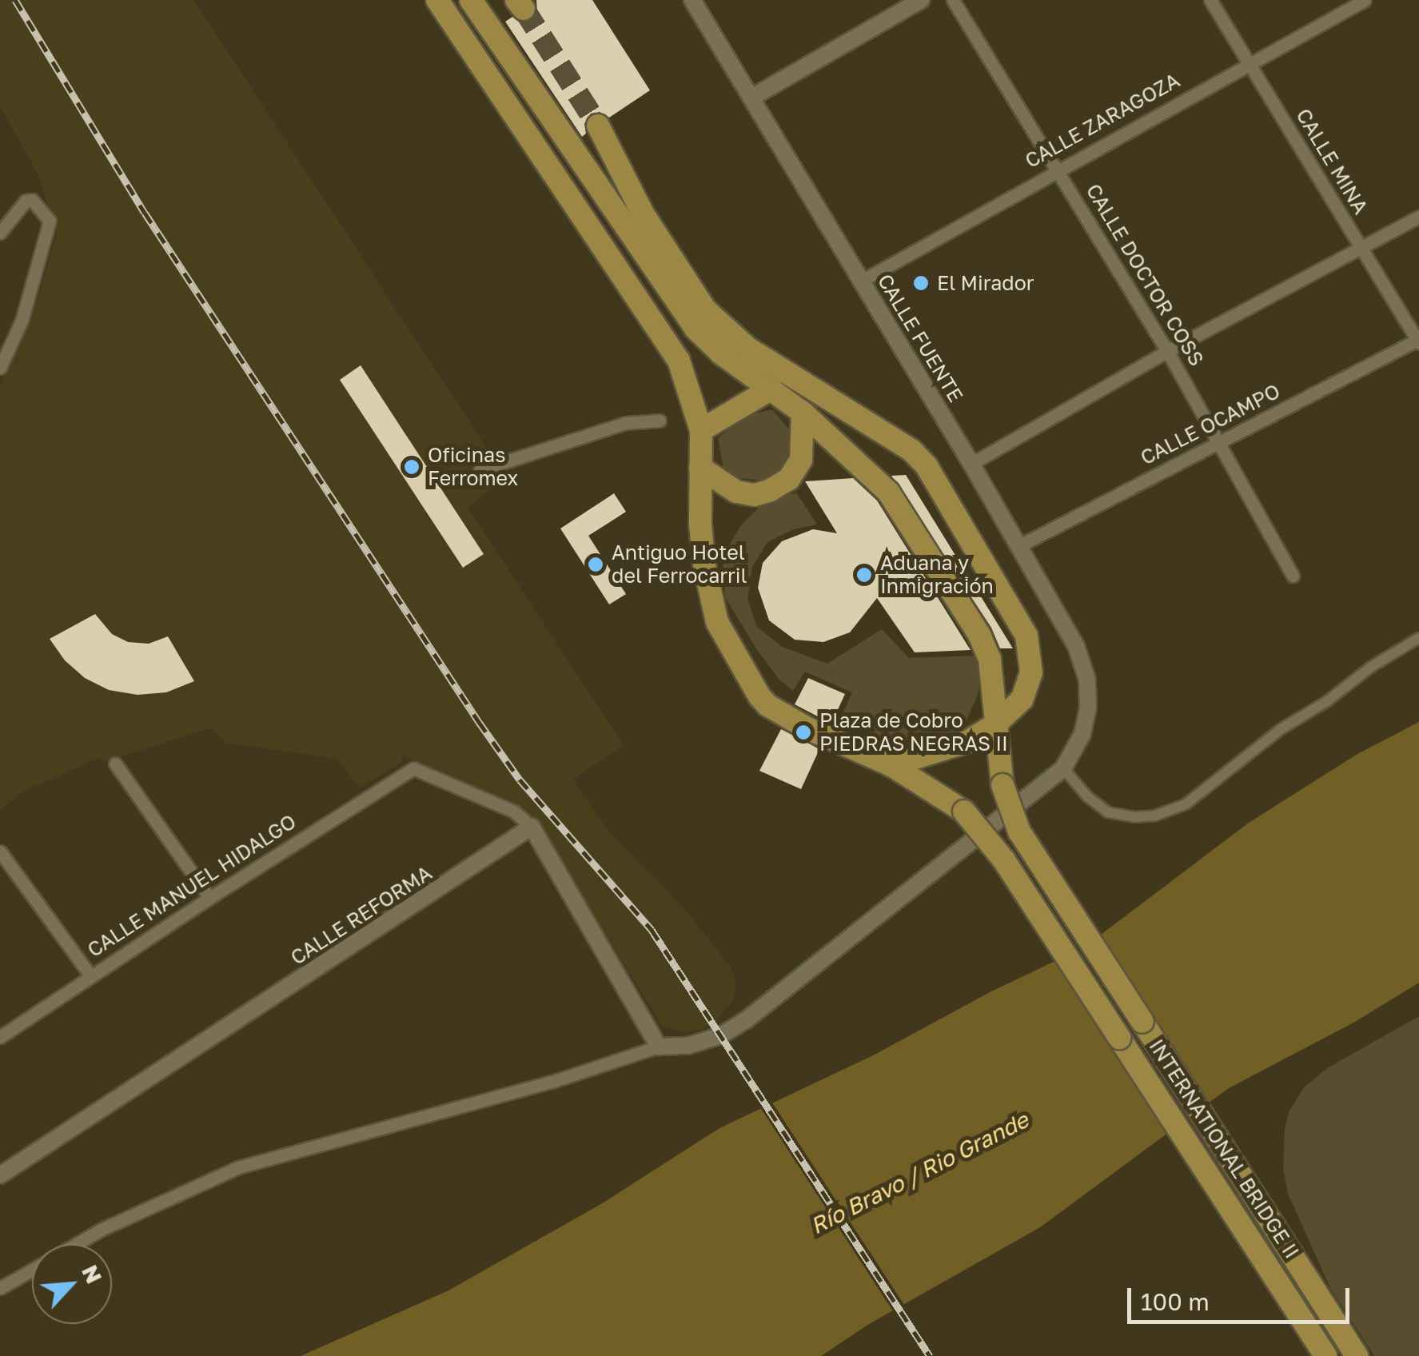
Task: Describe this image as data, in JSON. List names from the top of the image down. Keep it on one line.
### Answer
{"streets":{"highway":["INTERNATIONAL BRIDGE II"],"street":["CALLE ZARAGOZA","CALLE MINA","CALLE DOCTOR COSS","CALLE FUENTE","CALLE OCAMPO","CALLE MANUEL HIDALGO","CALLE REFORMA"]},"crossings":[["CALLE ZARAGOZA","CALLE MINA"],["CALLE ZARAGOZA","CALLE DOCTOR COSS"],["CALLE ZARAGOZA","CALLE FUENTE"],["CALLE MINA","CALLE OCAMPO"],["CALLE DOCTOR COSS","CALLE OCAMPO"],["CALLE FUENTE","CALLE OCAMPO"],["CALLE MANUEL HIDALGO","CALLE REFORMA"]],"water":["Río Bravo / Rio Grande"],"places":["El Mirador","Oficinas Ferromex","Antiguo Hotel del Ferrocarril","Aduana y Inmigración","Plaza de Cobro PIEDRAS NEGRAS II"],"scale_bar":"100 m","north":"top right"}
